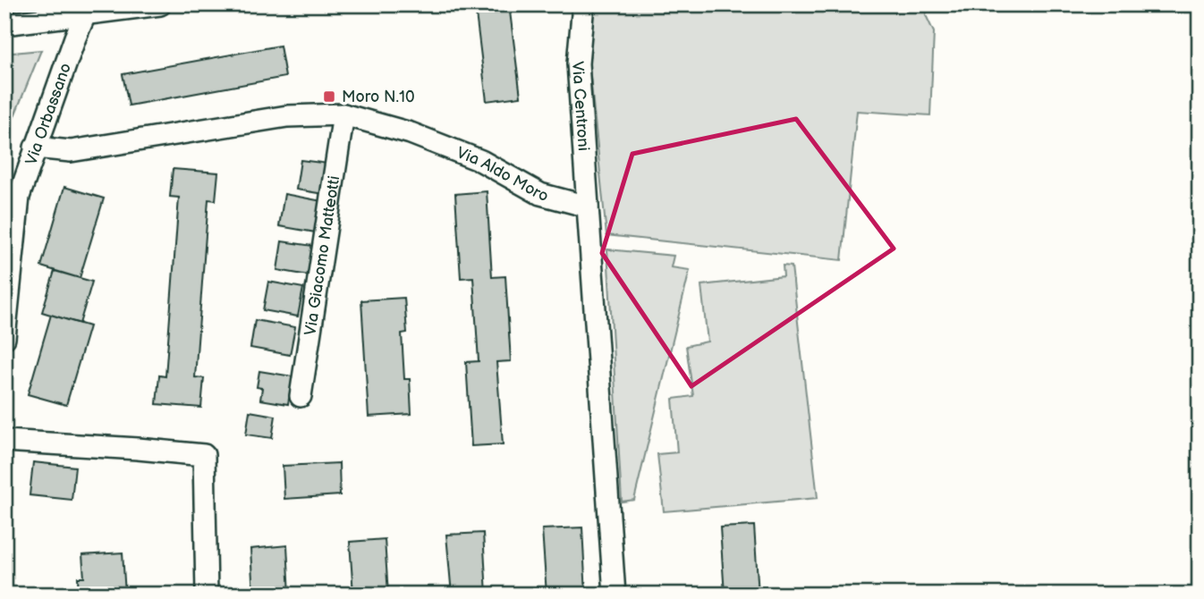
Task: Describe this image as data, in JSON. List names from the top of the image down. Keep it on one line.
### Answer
{"streets":{"street":["Via Centroni","Via Orbassano","Via Aldo Moro","Via Giacomo Matteotti"]},"crossings":[["Via Centroni","Via Aldo Moro"],["Via Orbassano","Via Aldo Moro"],["Via Aldo Moro","Via Giacomo Matteotti"]],"places":{"transit":["Moro N.10"]}}
